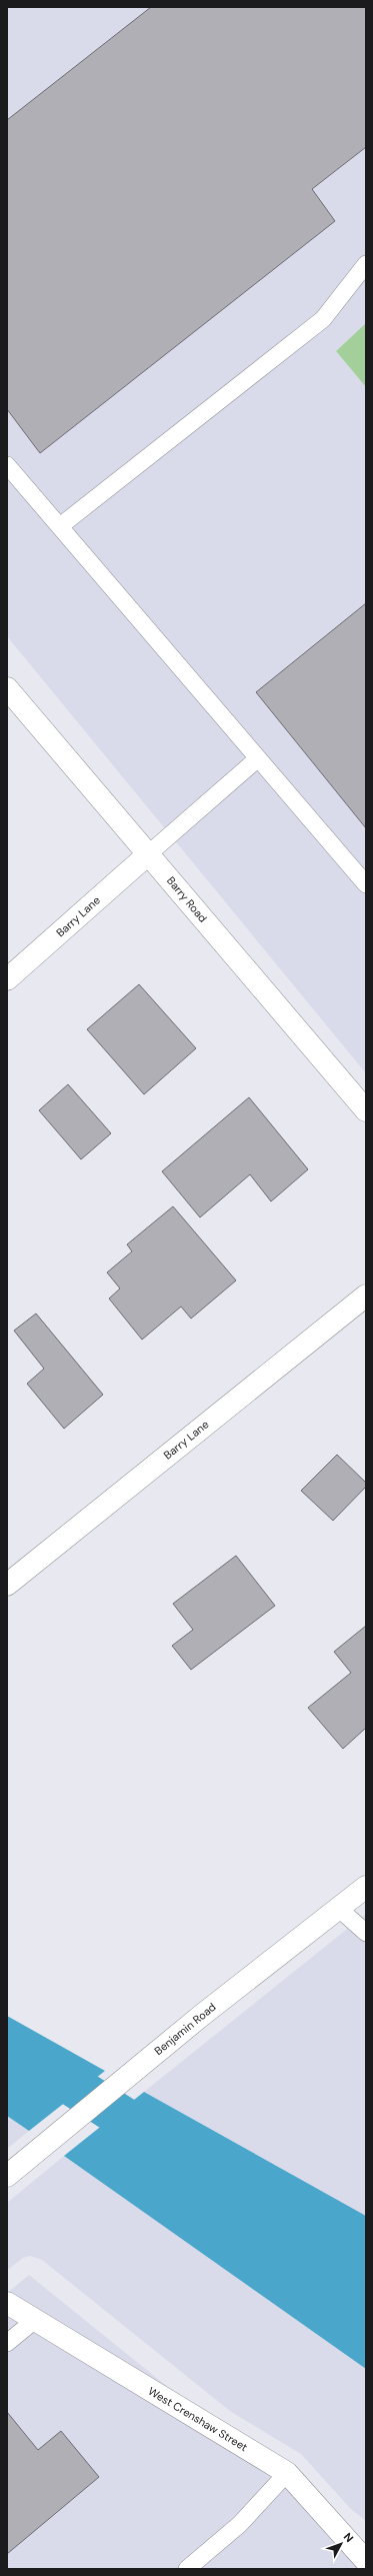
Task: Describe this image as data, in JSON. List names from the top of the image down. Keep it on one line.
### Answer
{"streets":{"street":["Barry Road","Barry Lane","Benjamin Road","West Crenshaw Street"]},"crossings":[["Barry Road","Barry Lane"]],"north":"top right"}
